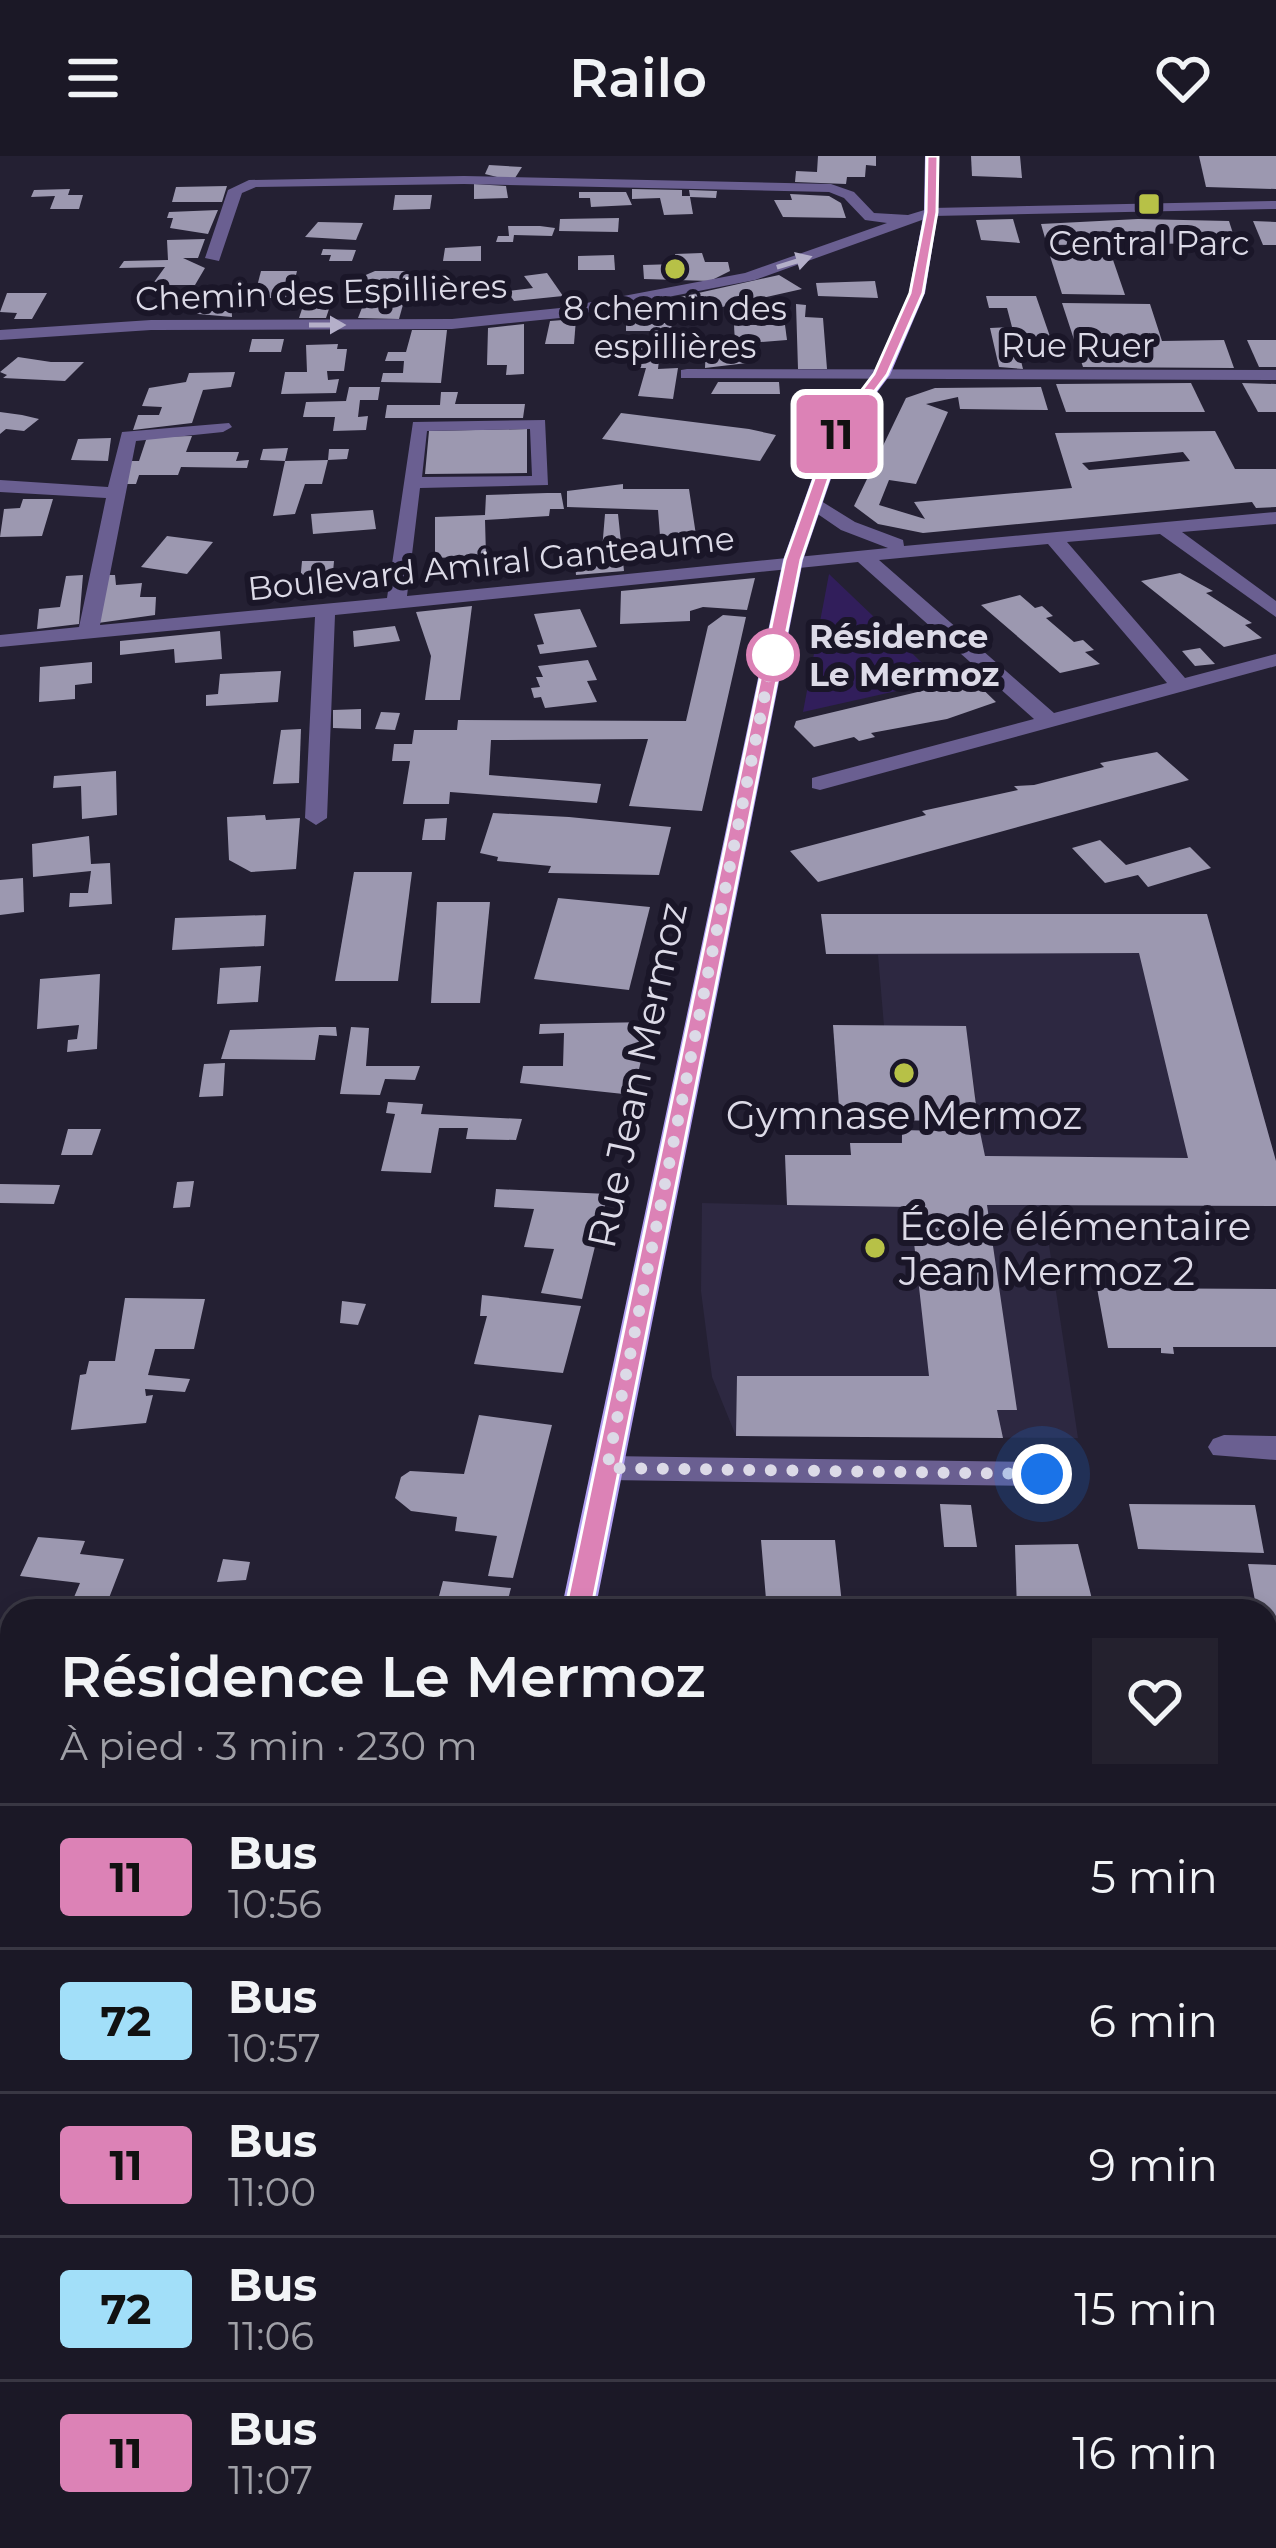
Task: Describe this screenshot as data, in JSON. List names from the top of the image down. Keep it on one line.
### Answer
{"streets":{"main road":["Rue Jean Mermoz"],"street":["Chemin des Espillières","Rue Ruer","Boulevard Amiral Ganteaume"]},"crossings":[["Chemin des Espillières","Rue Jean Mermoz"],["Rue Ruer","Rue Jean Mermoz"],["Boulevard Amiral Ganteaume","Rue Jean Mermoz"]],"places":{"transit":["Central Parc"],"other":["8 chemin des espillières","Résidence Le Mermoz","Gymnase Mermoz","École élémentaire Jean Mermoz 2"]},"lines":["bus line 11"],"page":{"header":"Railo","on_map":"11","heading":["Résidence Le Mermoz","À pied · 3 min · 230 m"],"list":[{"mark":"11","name":"Bus","note":"10:56","value":"5 min"},{"mark":"72","name":"Bus","note":"10:57","value":"6 min"},{"mark":"11","name":"Bus","note":"11:00","value":"9 min"},{"mark":"72","name":"Bus","note":"11:06","value":"15 min"},{"mark":"11","name":"Bus","note":"11:07","value":"16 min"}]}}
